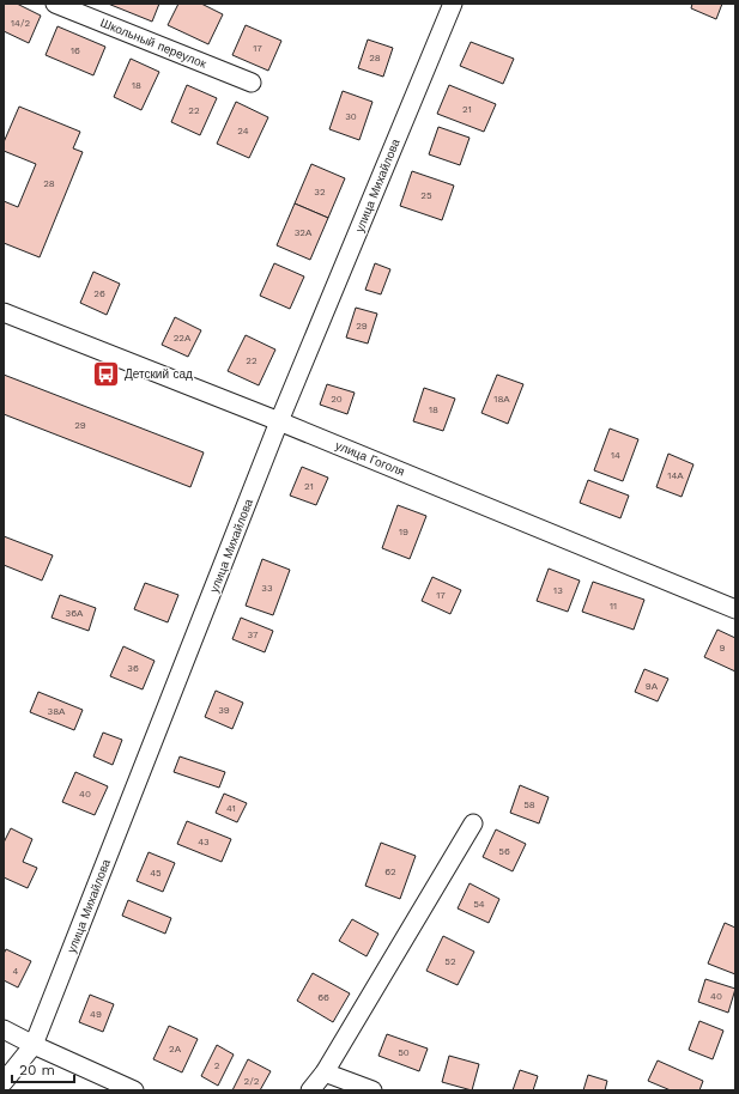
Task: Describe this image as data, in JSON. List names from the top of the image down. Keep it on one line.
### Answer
{"streets":{"street":["Школьный переулок","улица Михайлова","улица Гоголя"]},"crossings":[["улица Михайлова","улица Гоголя"]],"places":{"bus stop":["Детский сад"]},"house_numbers":["14/2","17","16","28","18","21","22","30","24","28","32","25","32А","26","29","22А","22","20","18А","18","29","14","14А","21","19","33","13","17","11","36А","37","9","36","9А","39","38А","40","58","41","43","56","62","45","54","52","4","40","66","49","2А","50","2","2/2"],"scale_bar":"20 m"}
